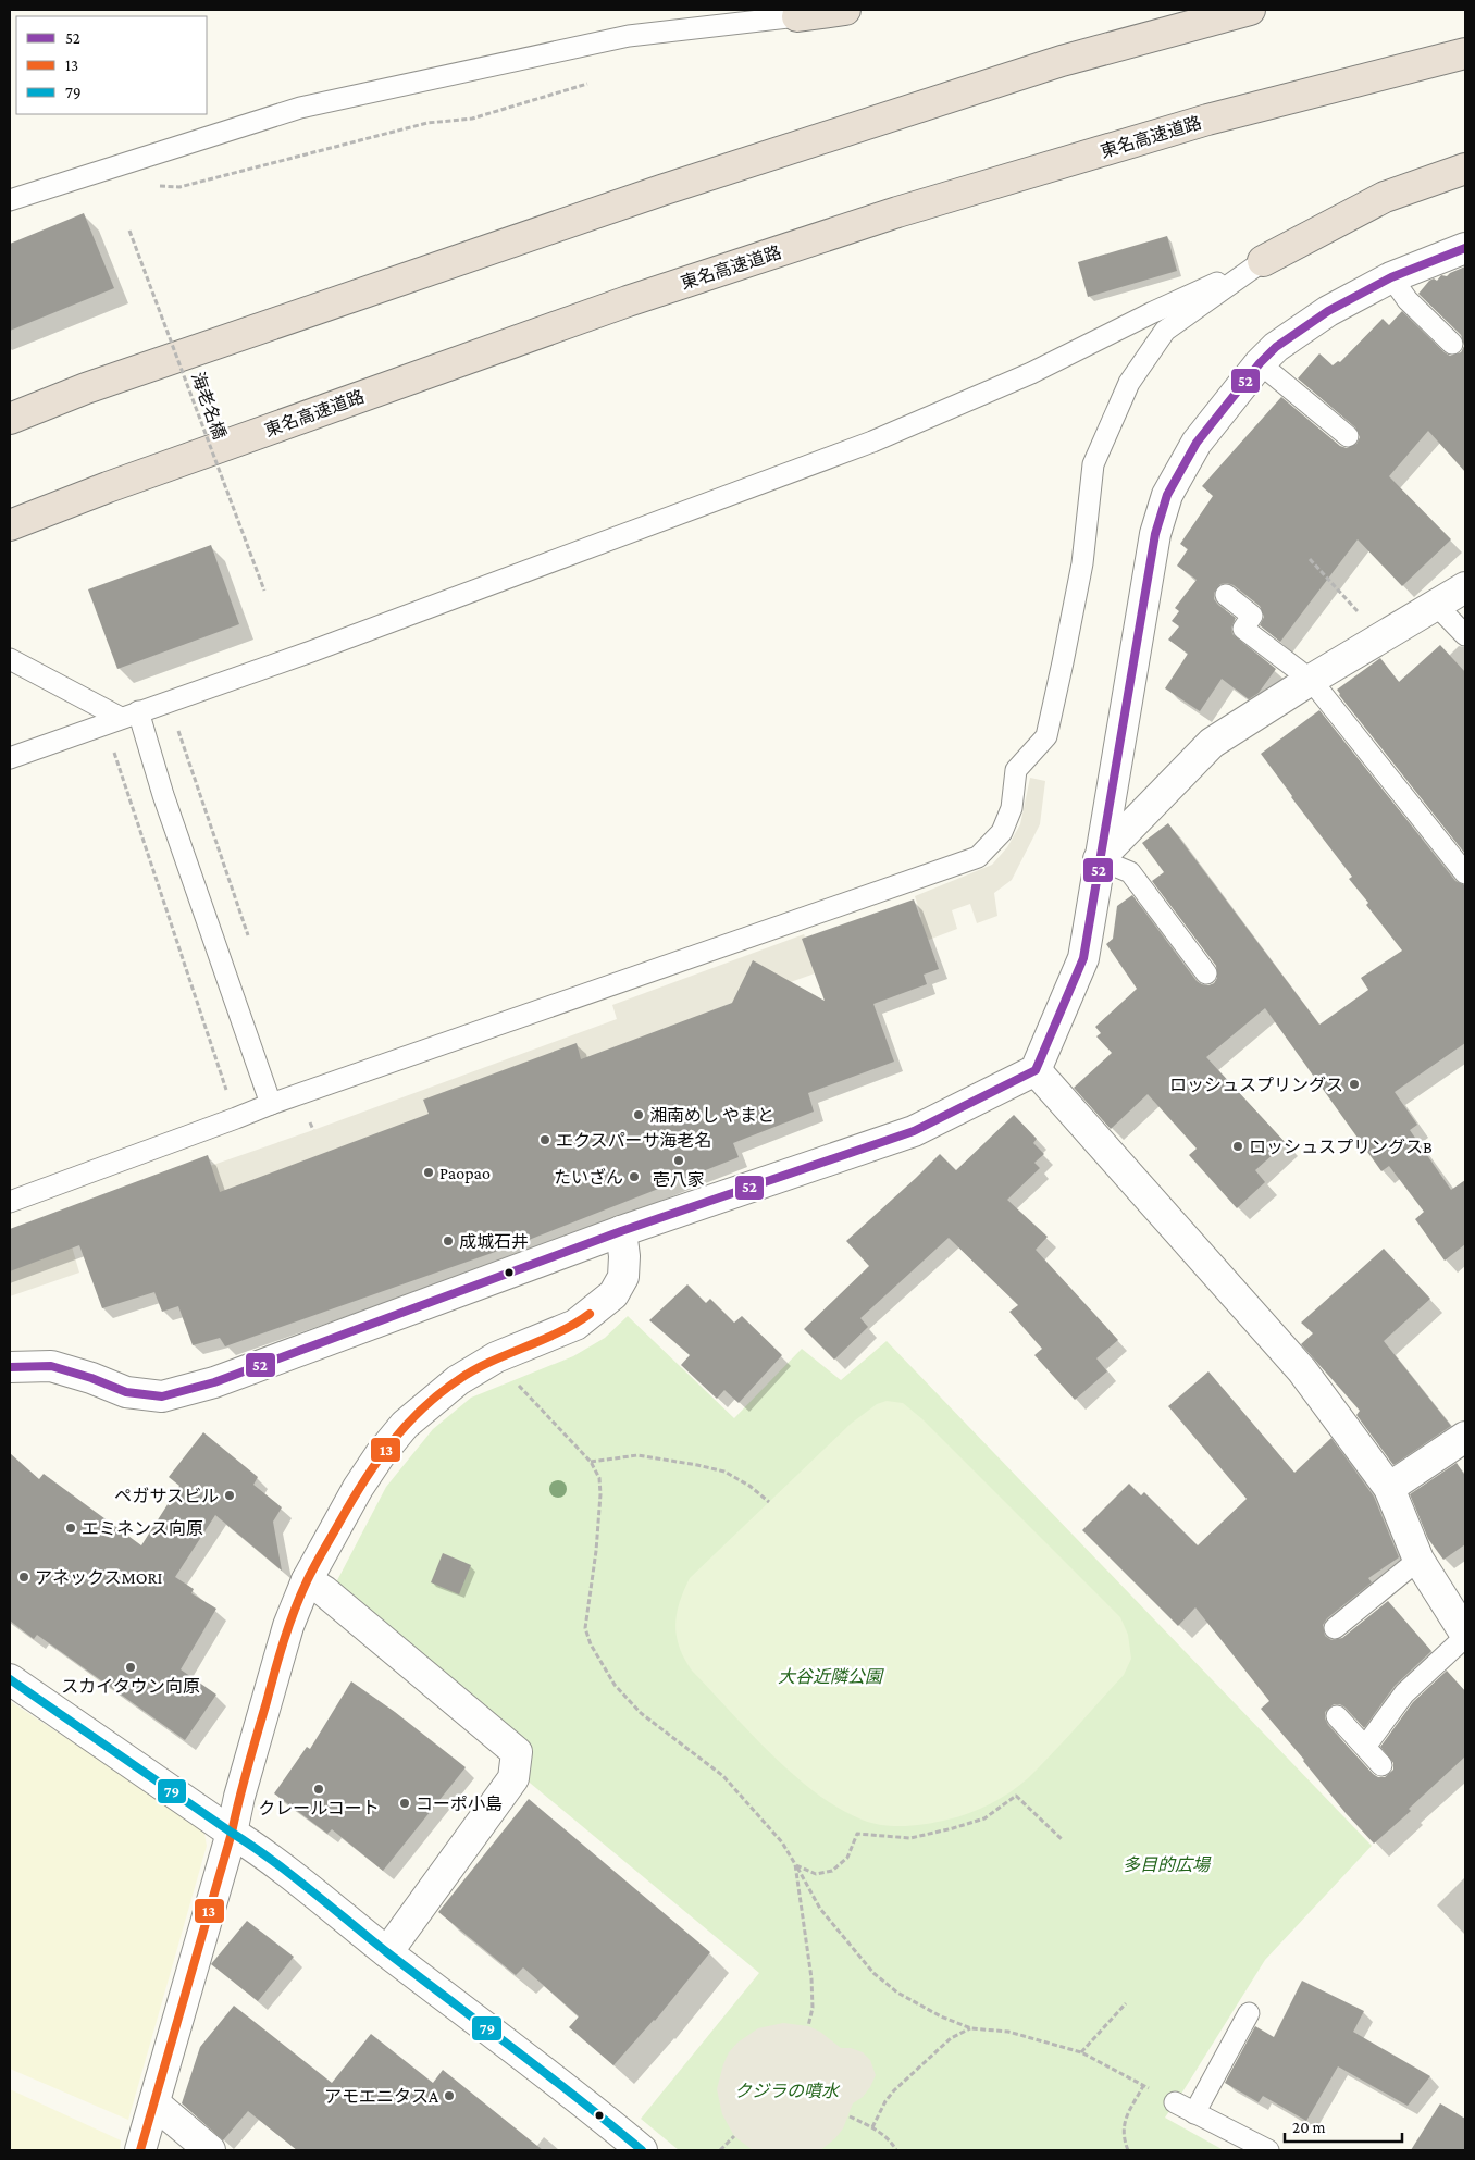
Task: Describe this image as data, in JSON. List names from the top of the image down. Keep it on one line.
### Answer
{"streets":{"highway":["東名高速道路"],"path":["海老名橋"]},"parks":["大谷近隣公園","多目的広場","クジラの噴水"],"places":["ロッシュスプリングス","湘南めし やまと","エクスパーサ海老名","ロッシュスプリングスB","壱八家","Paopao","たいざん","成城石井","ペガサスビル","エミネンス向原","アネックスMORI","スカイタウン向原","クレールコート","コーポ小島","アモエニタスA"],"lines":["transit line 52","transit line 13","transit line 79"],"legend":["52","13","79"],"scale_bar":"20 m"}
